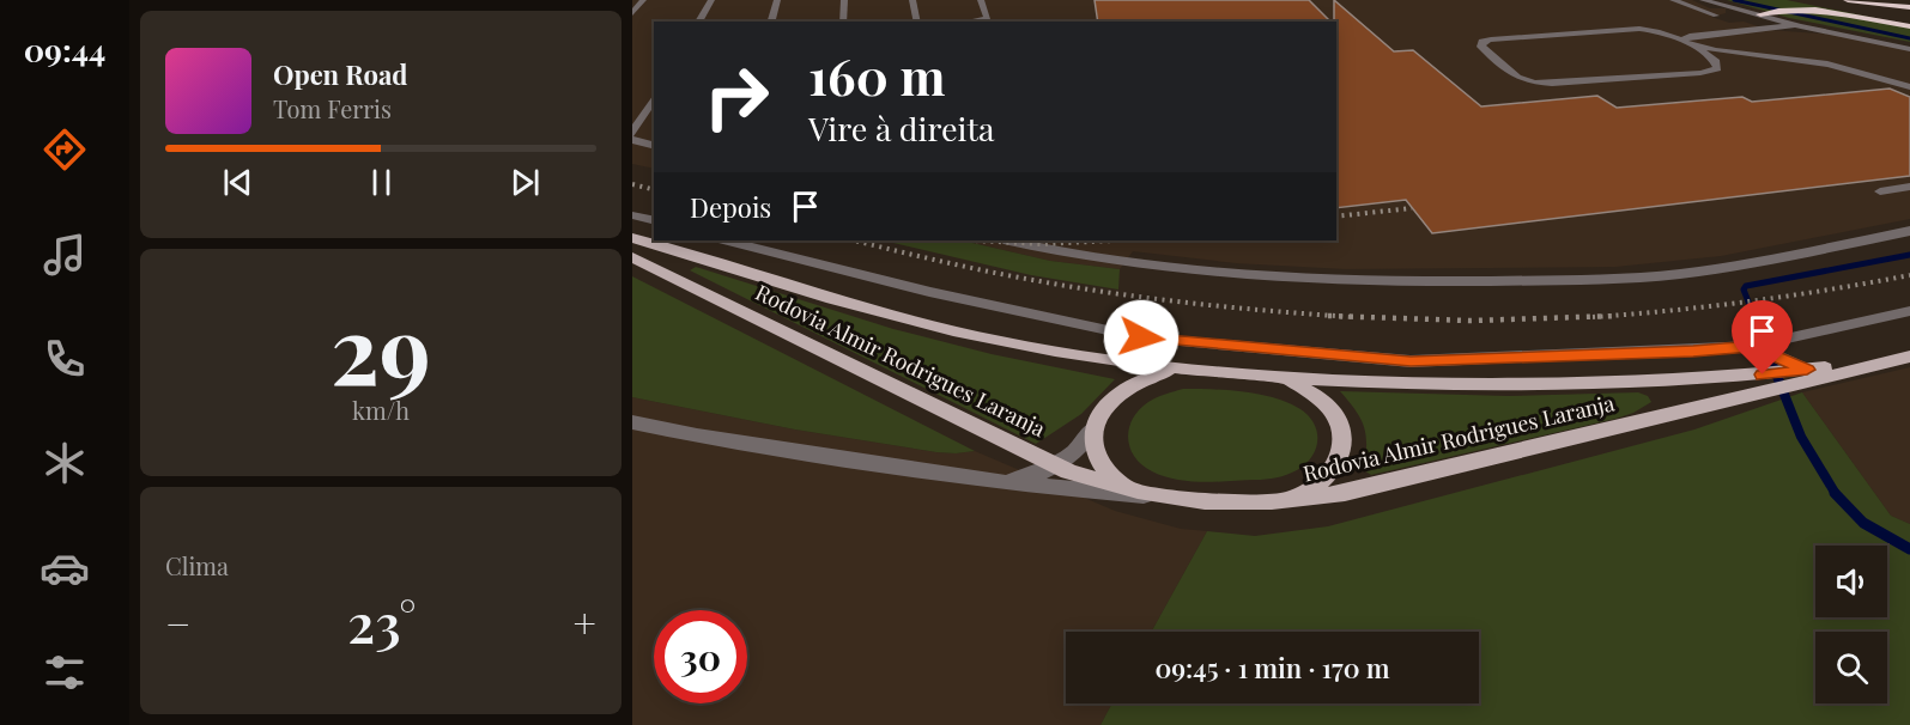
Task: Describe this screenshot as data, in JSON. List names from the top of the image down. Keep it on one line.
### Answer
{"streets":{"main road":["Rodovia Almir Rodrigues Laranja"]},"page":{"tabs":"09:44","turn":["160 m","Vire à direita"],"song":["Open Road","Tom Ferris"],"then":"Depois","tile":[["29","km/h"],"Clima"],"heat":["−","23°","+"],"limit":"30","trip":"09:45 · 1 min · 170 m"}}
